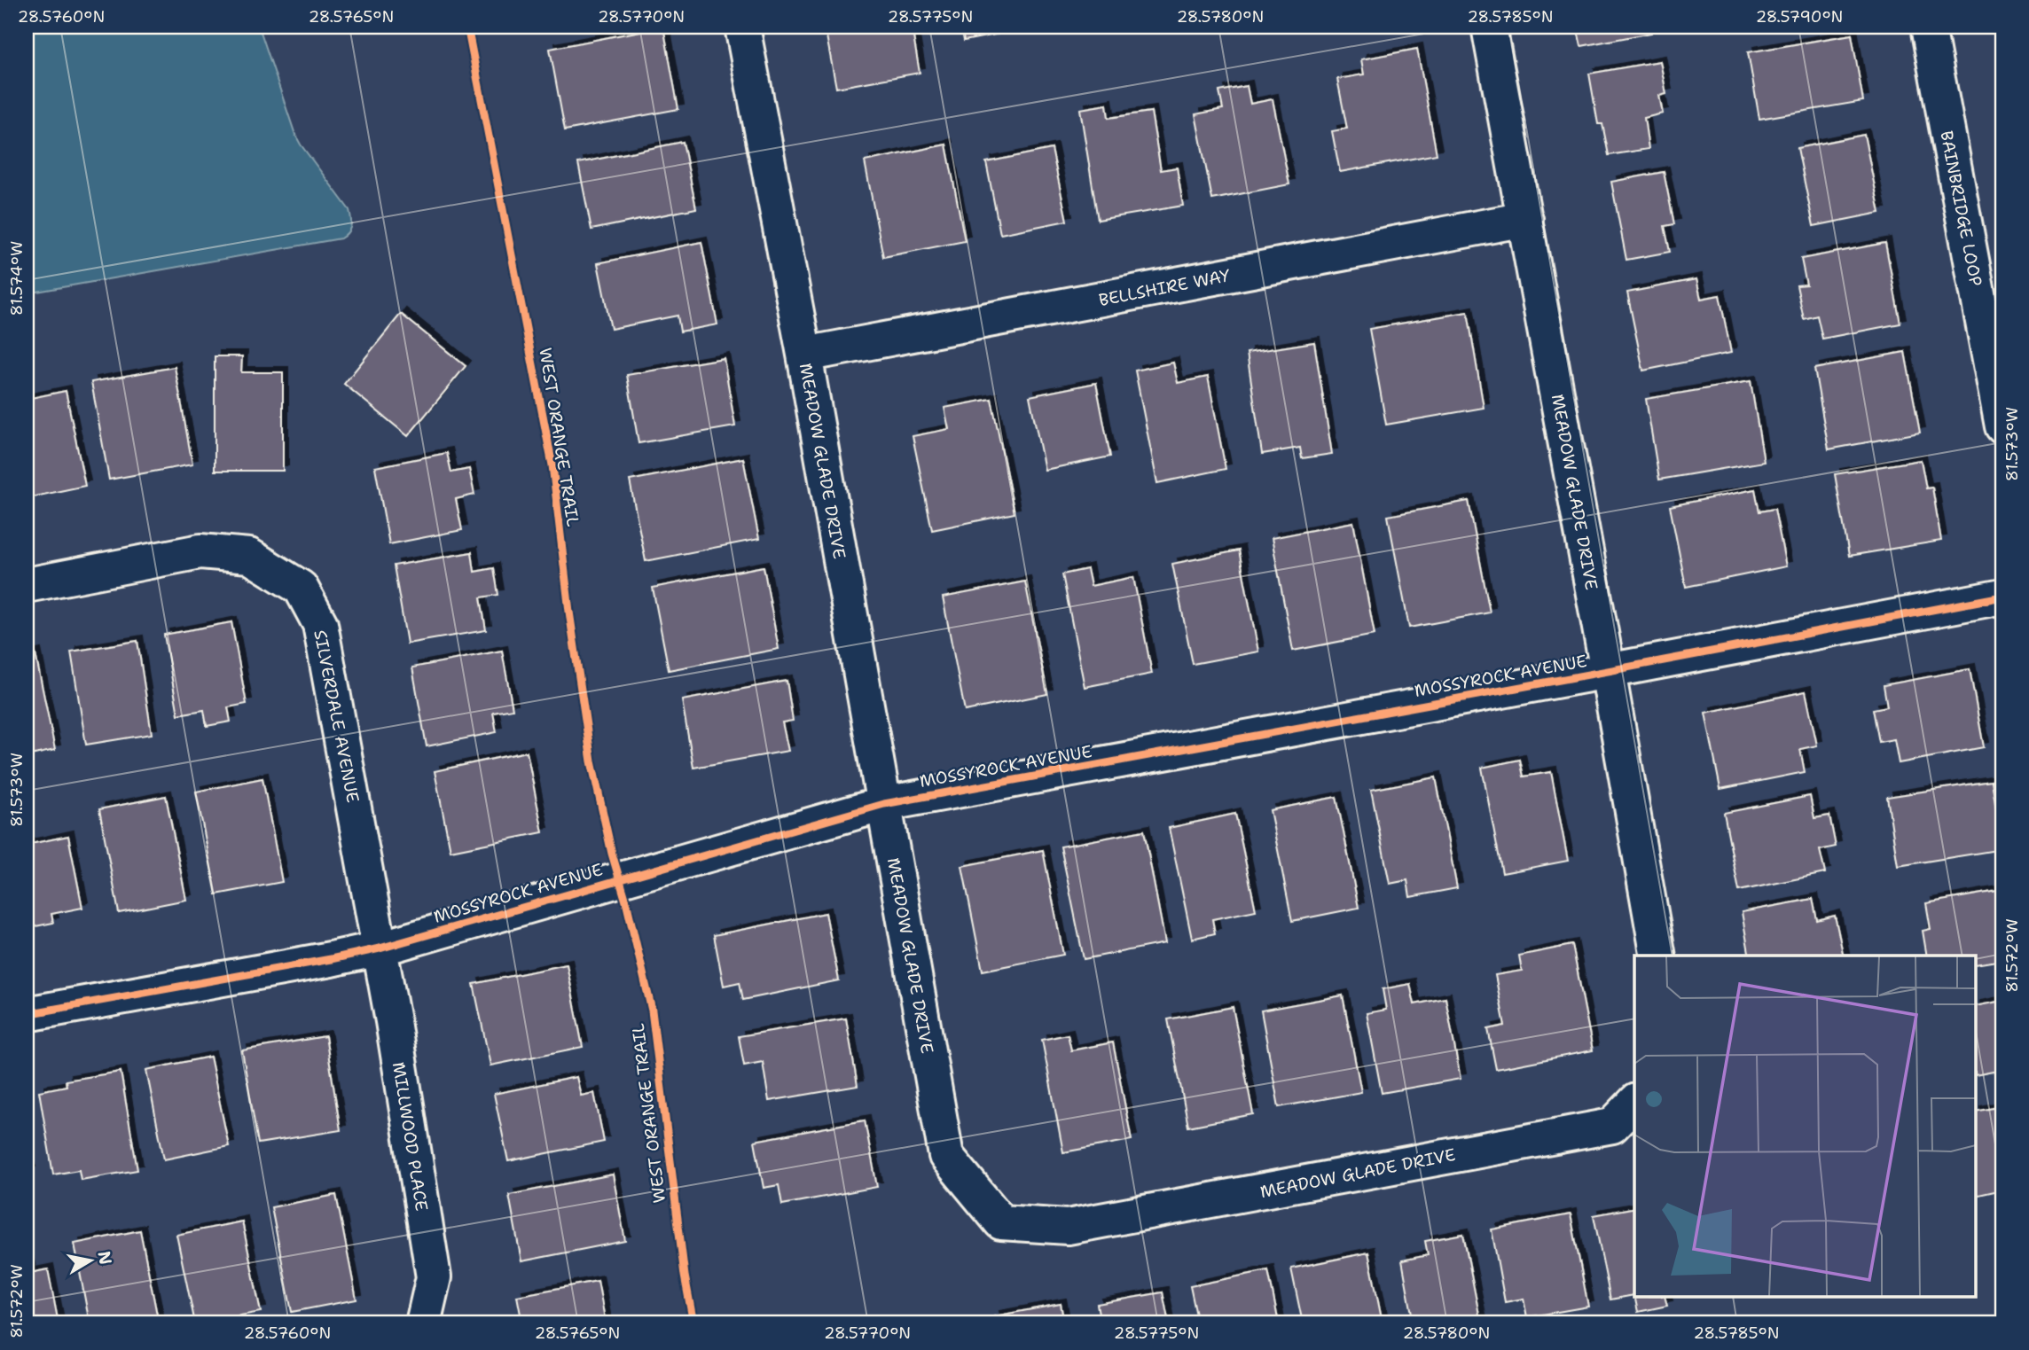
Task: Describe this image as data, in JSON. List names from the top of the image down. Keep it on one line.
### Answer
{"streets":{"street":["BAINBRIDGE LOOP","BELLSHIRE WAY","MEADOW GLADE DRIVE","MOSSYROCK AVENUE","SILVERDALE AVENUE","MILLWOOD PLACE"],"cycle path":["WEST ORANGE TRAIL"]},"crossings":[["BELLSHIRE WAY","MEADOW GLADE DRIVE"],["MEADOW GLADE DRIVE","MOSSYROCK AVENUE"],["MOSSYROCK AVENUE","SILVERDALE AVENUE"],["MOSSYROCK AVENUE","MILLWOOD PLACE"],["SILVERDALE AVENUE","MILLWOOD PLACE"]],"north":"right","coordinates":["28.5760°N","28.5765°N","28.5770°N","28.5775°N","28.5780°N","28.5785°N","28.5790°N","81.574°W","81.573°W","81.572°W"]}
